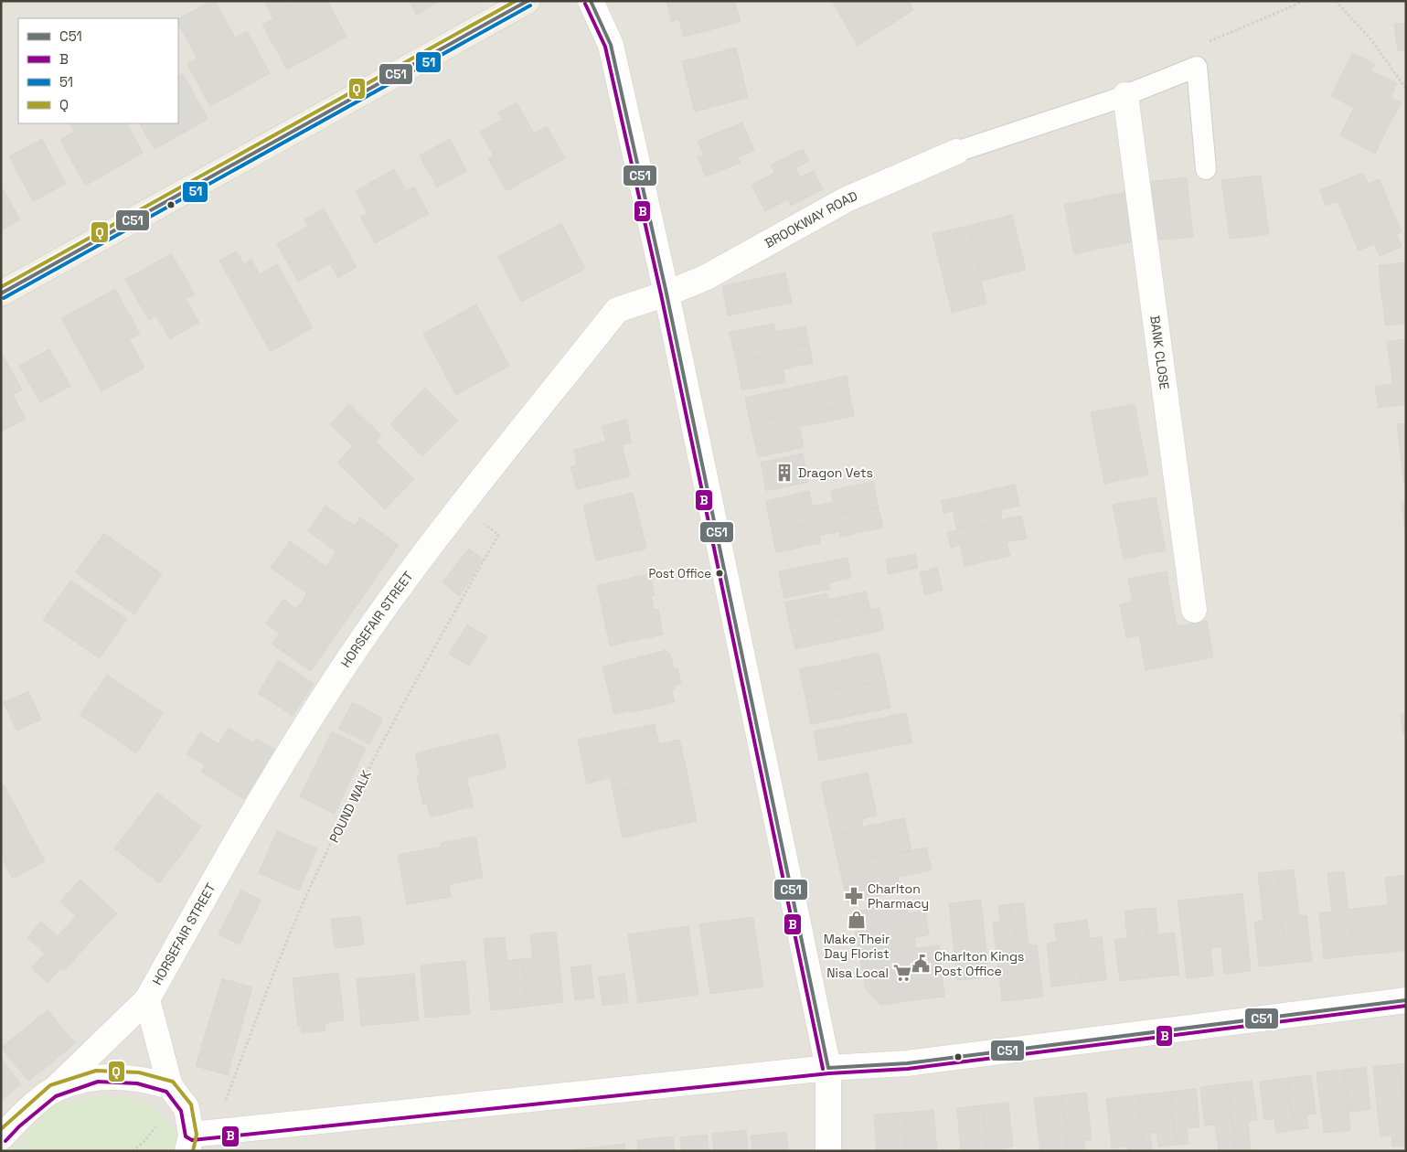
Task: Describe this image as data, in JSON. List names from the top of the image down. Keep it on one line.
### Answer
{"streets":{"street":["BROOKWAY ROAD","BANK CLOSE","HORSEFAIR STREET"],"path":["POUND WALK"]},"crossings":[["BROOKWAY ROAD","HORSEFAIR STREET"],["HORSEFAIR STREET","POUND WALK"]],"places":{"building":["Dragon Vets"],"other":["Post Office"],"pharmacy":["Charlton Pharmacy"],"shop":["Make Their Day Florist"],"public building":["Charlton Kings Post Office"],"supermarket":["Nisa Local"]},"lines":["transit line C51","transit line Q","transit line B","transit line 51"],"legend":["C51","B","51","Q"]}
